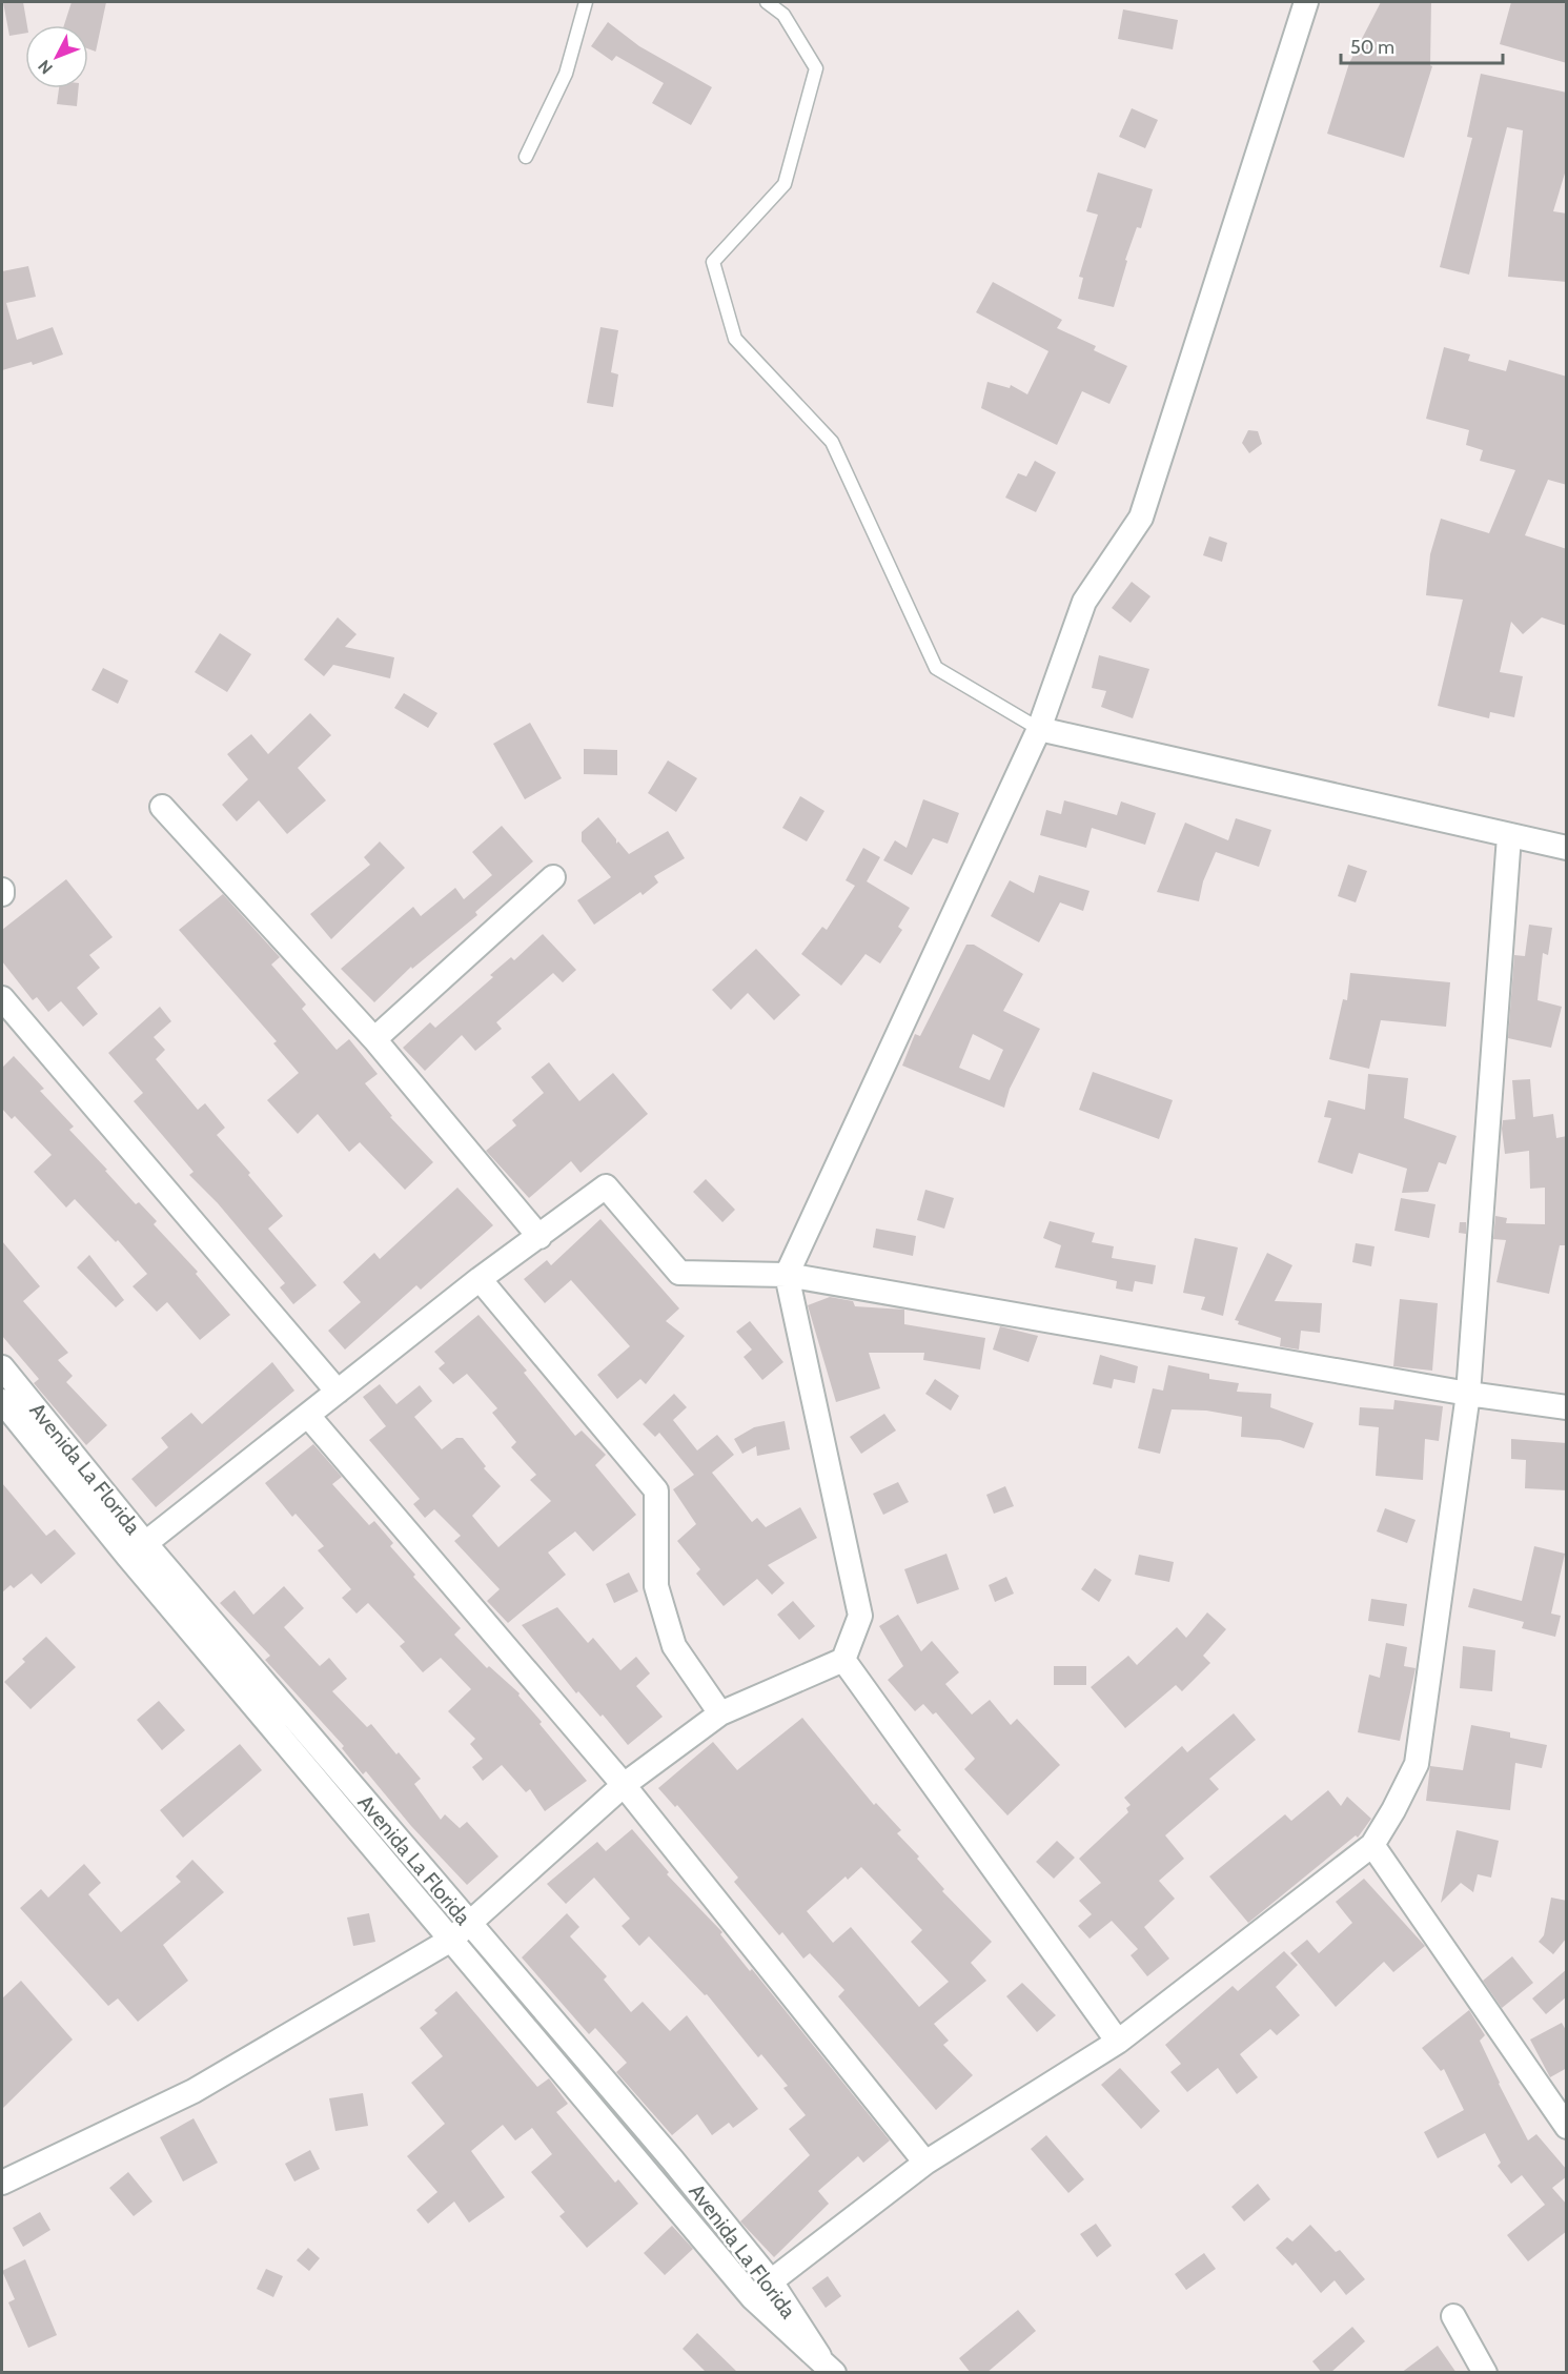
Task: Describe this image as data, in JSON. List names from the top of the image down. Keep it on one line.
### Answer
{"streets":{"street":["Avenida La Florida"]},"scale_bar":"50 m","north":"bottom left"}
